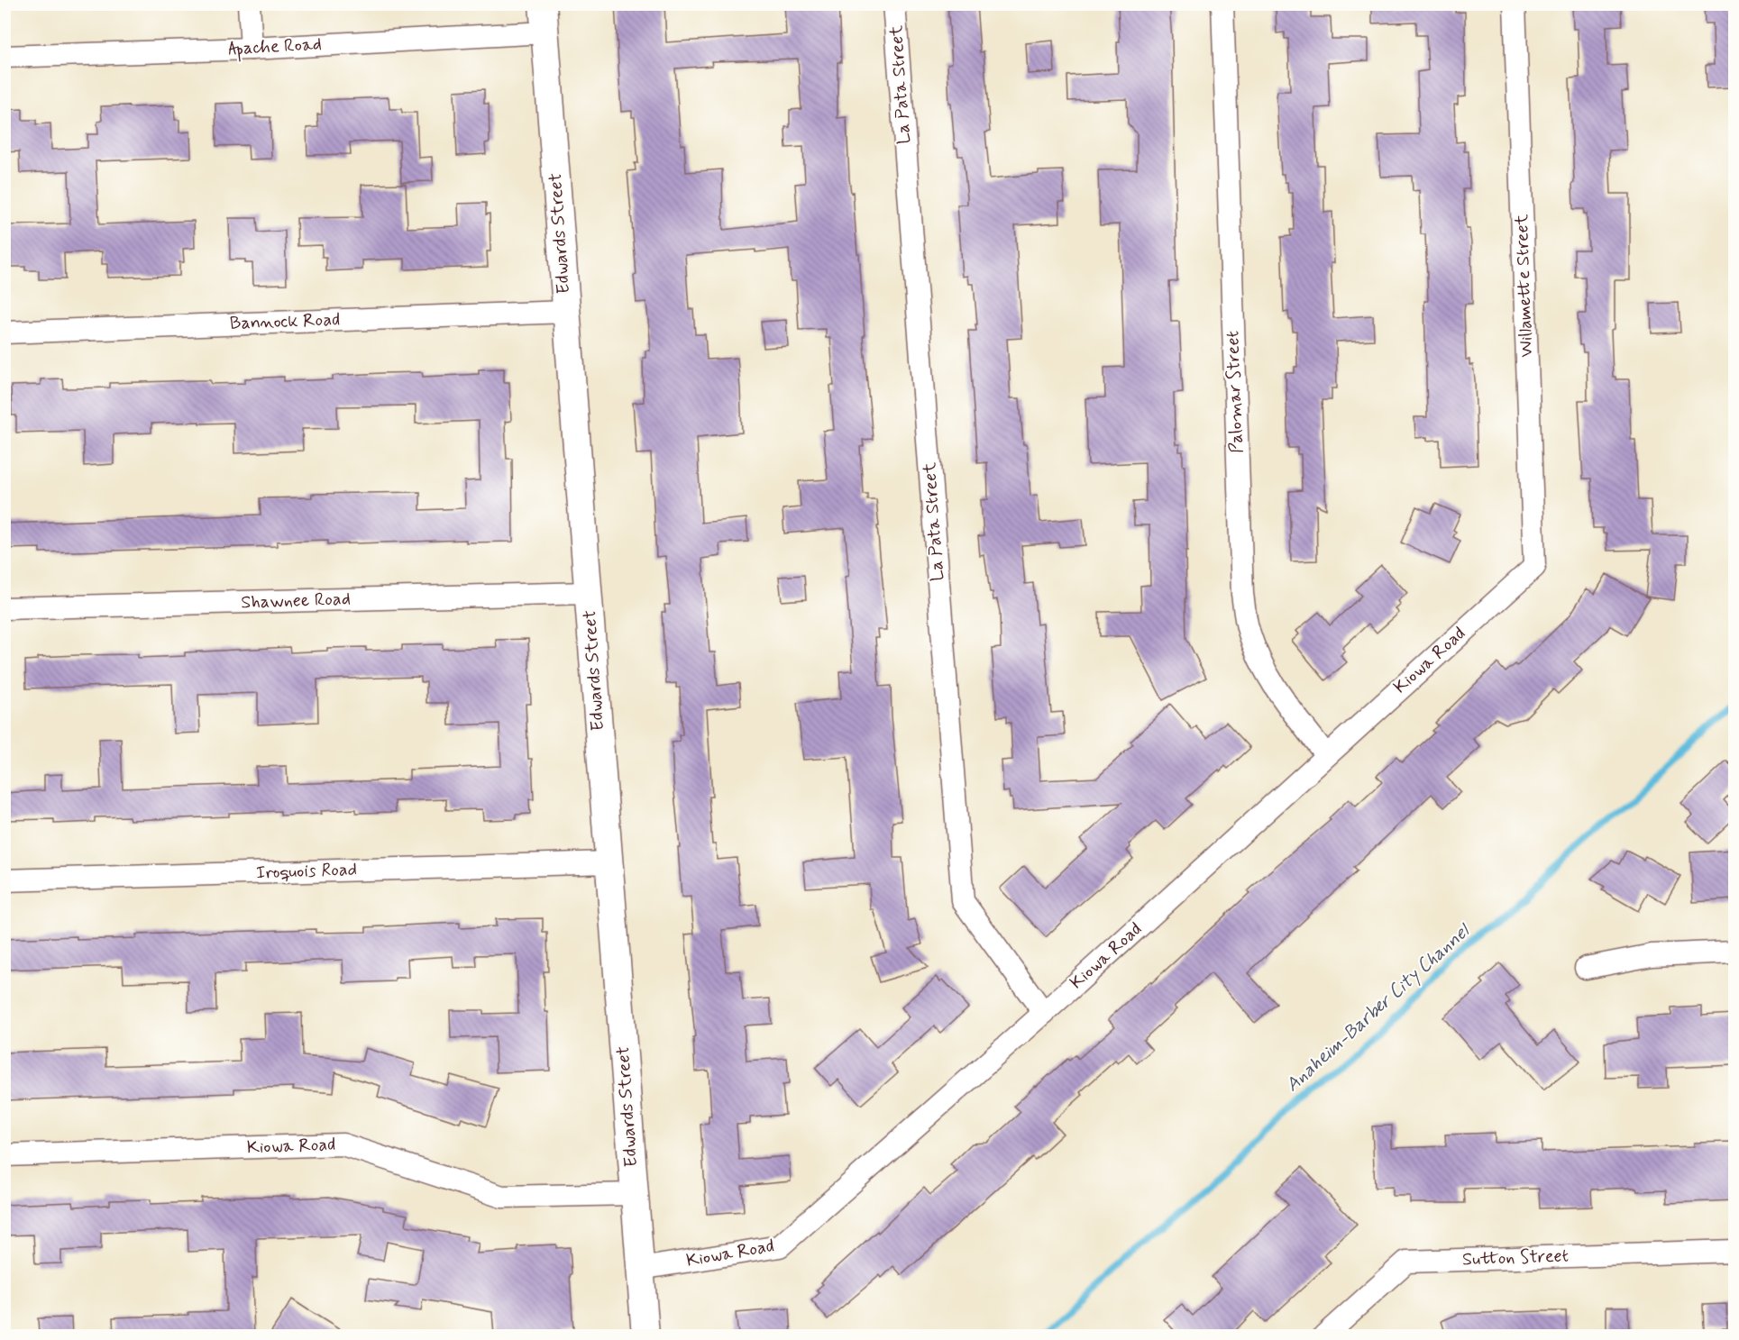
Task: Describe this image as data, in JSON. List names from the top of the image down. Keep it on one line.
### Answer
{"streets":{"street":["Apache Road","La Pata Street","Edwards Street","Willamette Street","Bannock Road","Palomar Street","Shawnee Road","Kiowa Road","Iroquois Road","Sutton Street"]},"crossings":[["Apache Road","Edwards Street"],["La Pata Street","Kiowa Road"],["Edwards Street","Bannock Road"],["Edwards Street","Shawnee Road"],["Edwards Street","Kiowa Road"],["Edwards Street","Iroquois Road"],["Willamette Street","Kiowa Road"],["Palomar Street","Kiowa Road"]],"water":["Anaheim-Barber City Channel"]}
